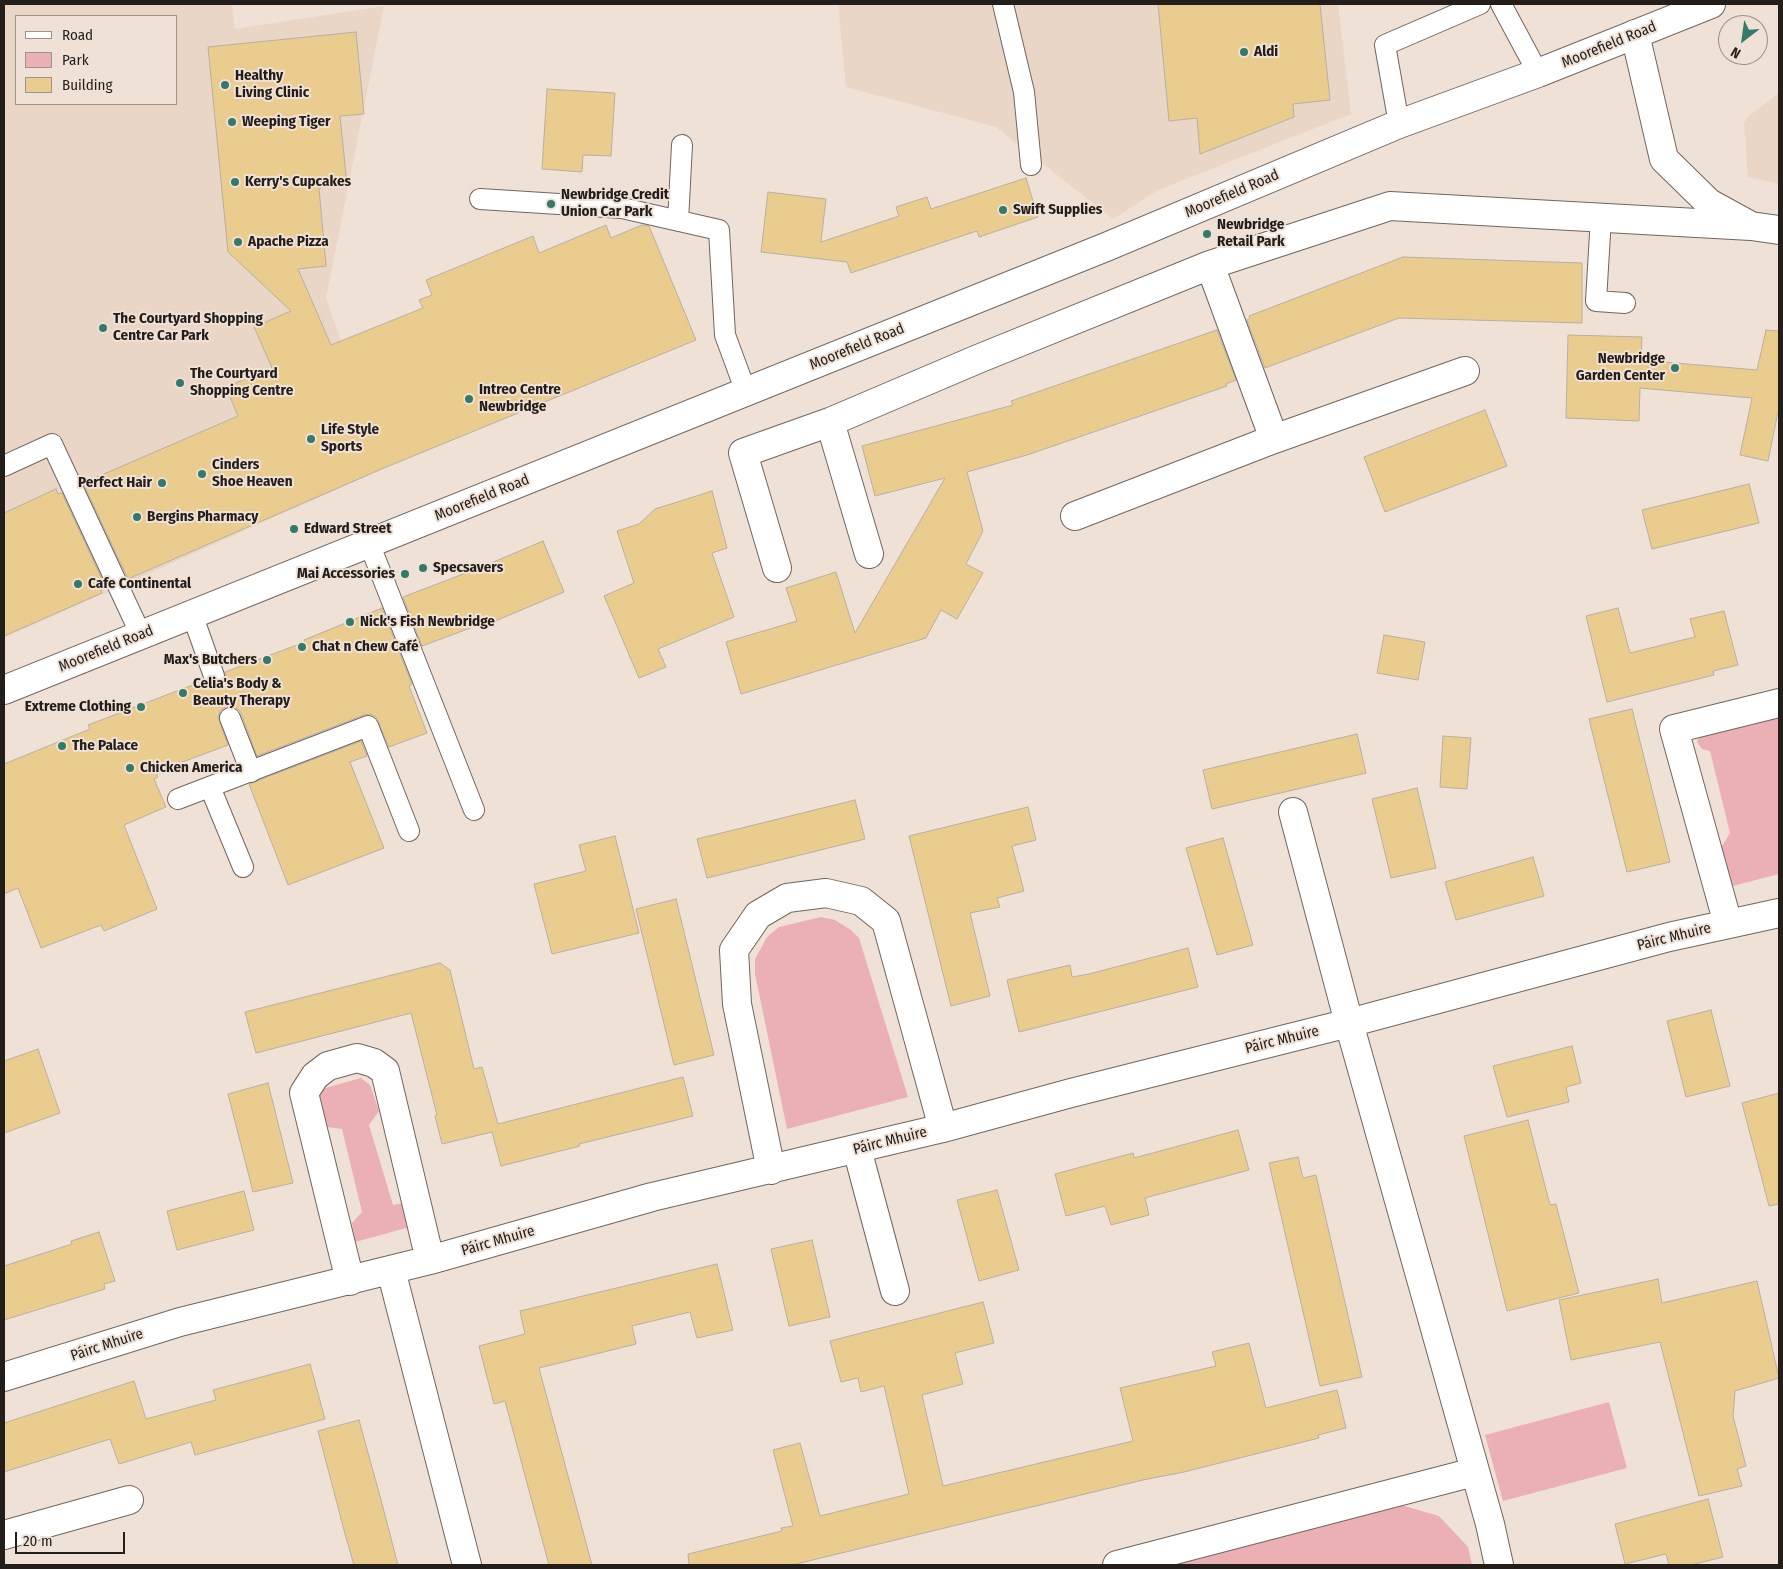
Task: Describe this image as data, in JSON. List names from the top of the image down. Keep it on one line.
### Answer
{"streets":{"street":["Moorefield Road","Páirc Mhuire"]},"places":["Aldi","Healthy Living Clinic","Weeping Tiger","Kerry's Cupcakes","Newbridge Credit Union Car Park","Swift Supplies","Newbridge Retail Park","Apache Pizza","The Courtyard Shopping Centre Car Park","Newbridge Garden Center","The Courtyard Shopping Centre","Intreo Centre Newbridge","Life Style Sports","Cinders Shoe Heaven","Perfect Hair","Bergins Pharmacy","Edward Street","Specsavers","Mai Accessories","Cafe Continental","Nick's Fish Newbridge","Chat n Chew Café","Max's Butchers","Celia's Body & Beauty Therapy","Extreme Clothing","The Palace","Chicken America"],"legend":["Road","Park","Building"],"scale_bar":"20 m","north":"bottom left"}
